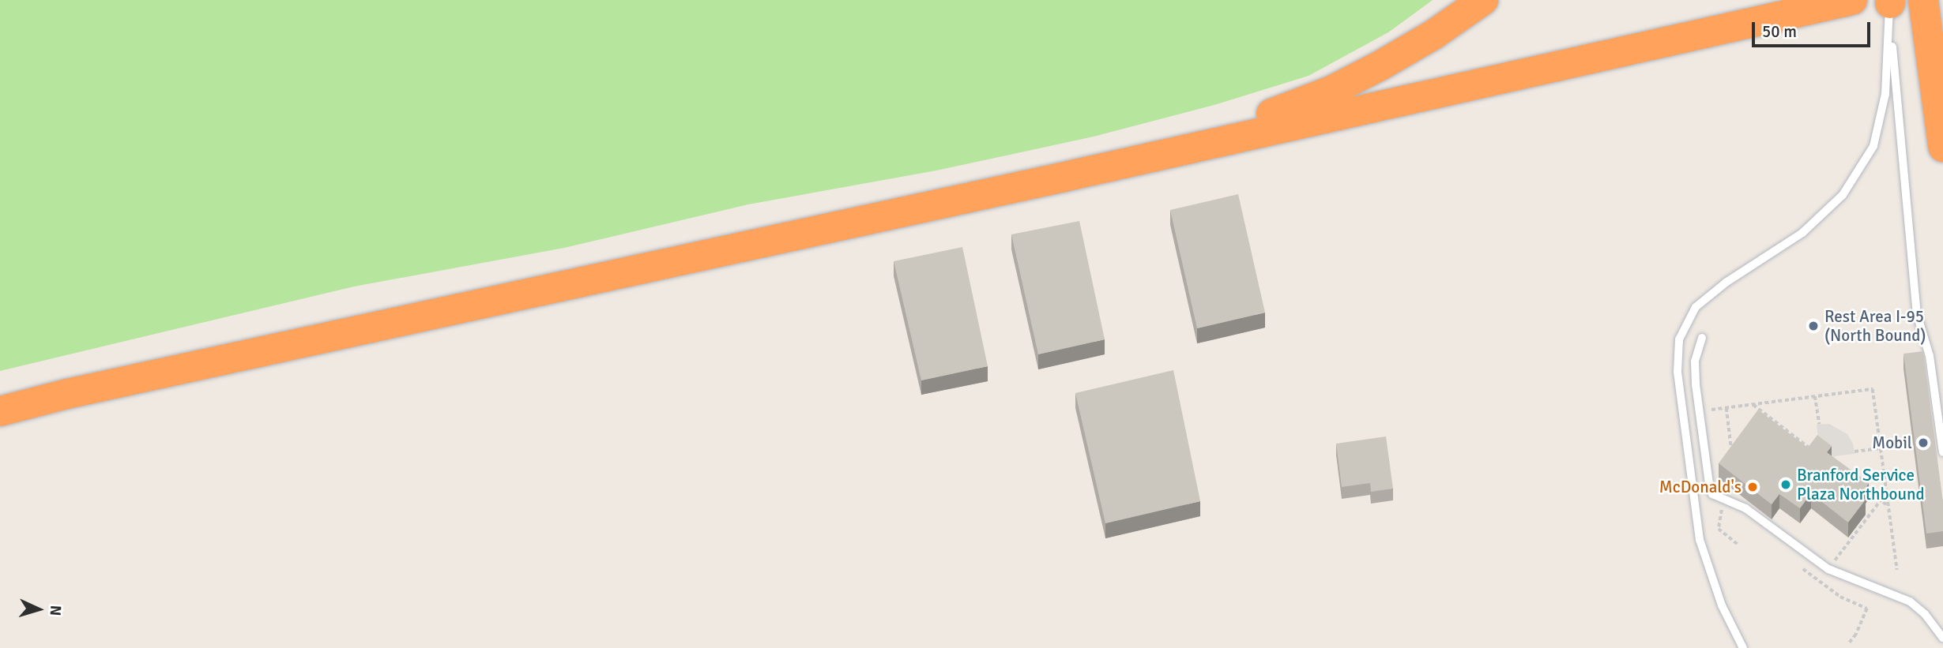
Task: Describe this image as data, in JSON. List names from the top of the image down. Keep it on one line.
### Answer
{"places":["Rest Area I-95 (North Bound)","Mobil","Branford Service Plaza Northbound","McDonald's"],"scale_bar":"50 m","north":"right"}
